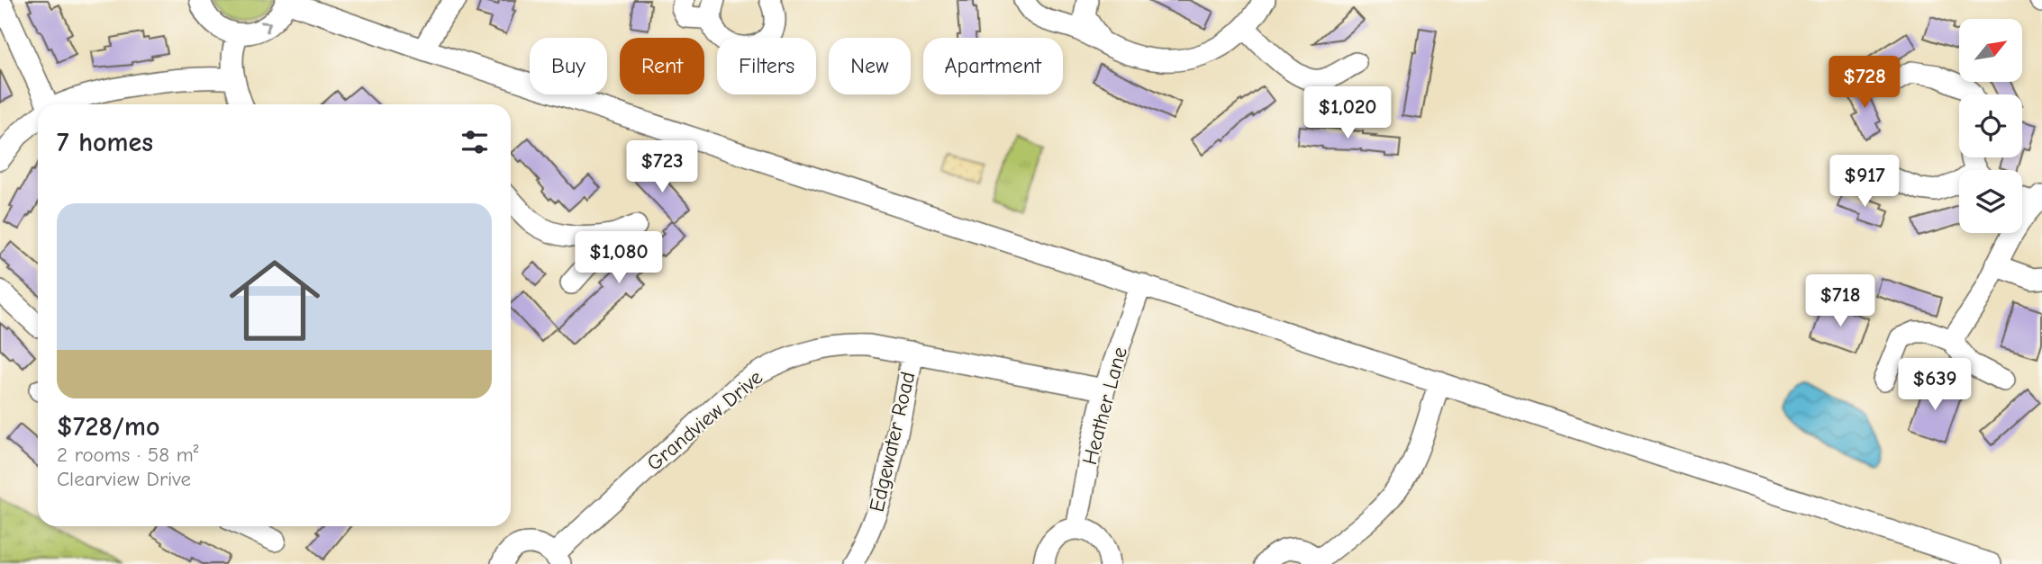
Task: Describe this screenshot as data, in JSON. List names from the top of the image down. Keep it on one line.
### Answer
{"streets":{"street":["Heather Lane","Grandview Drive","Edgewater Road"]},"crossings":[["Heather Lane","Grandview Drive"],["Grandview Drive","Edgewater Road"]],"north":"top right","page":{"chip":["Buy","Rent","Filters","New","Apartment"],"price":["$728","$1,020","$723","$917","$1,080","$718","$639"],"heading":"7 homes","list":[{"name":"$728/mo","note":"2 rooms · 58 m² · Clearview Drive"}]}}
